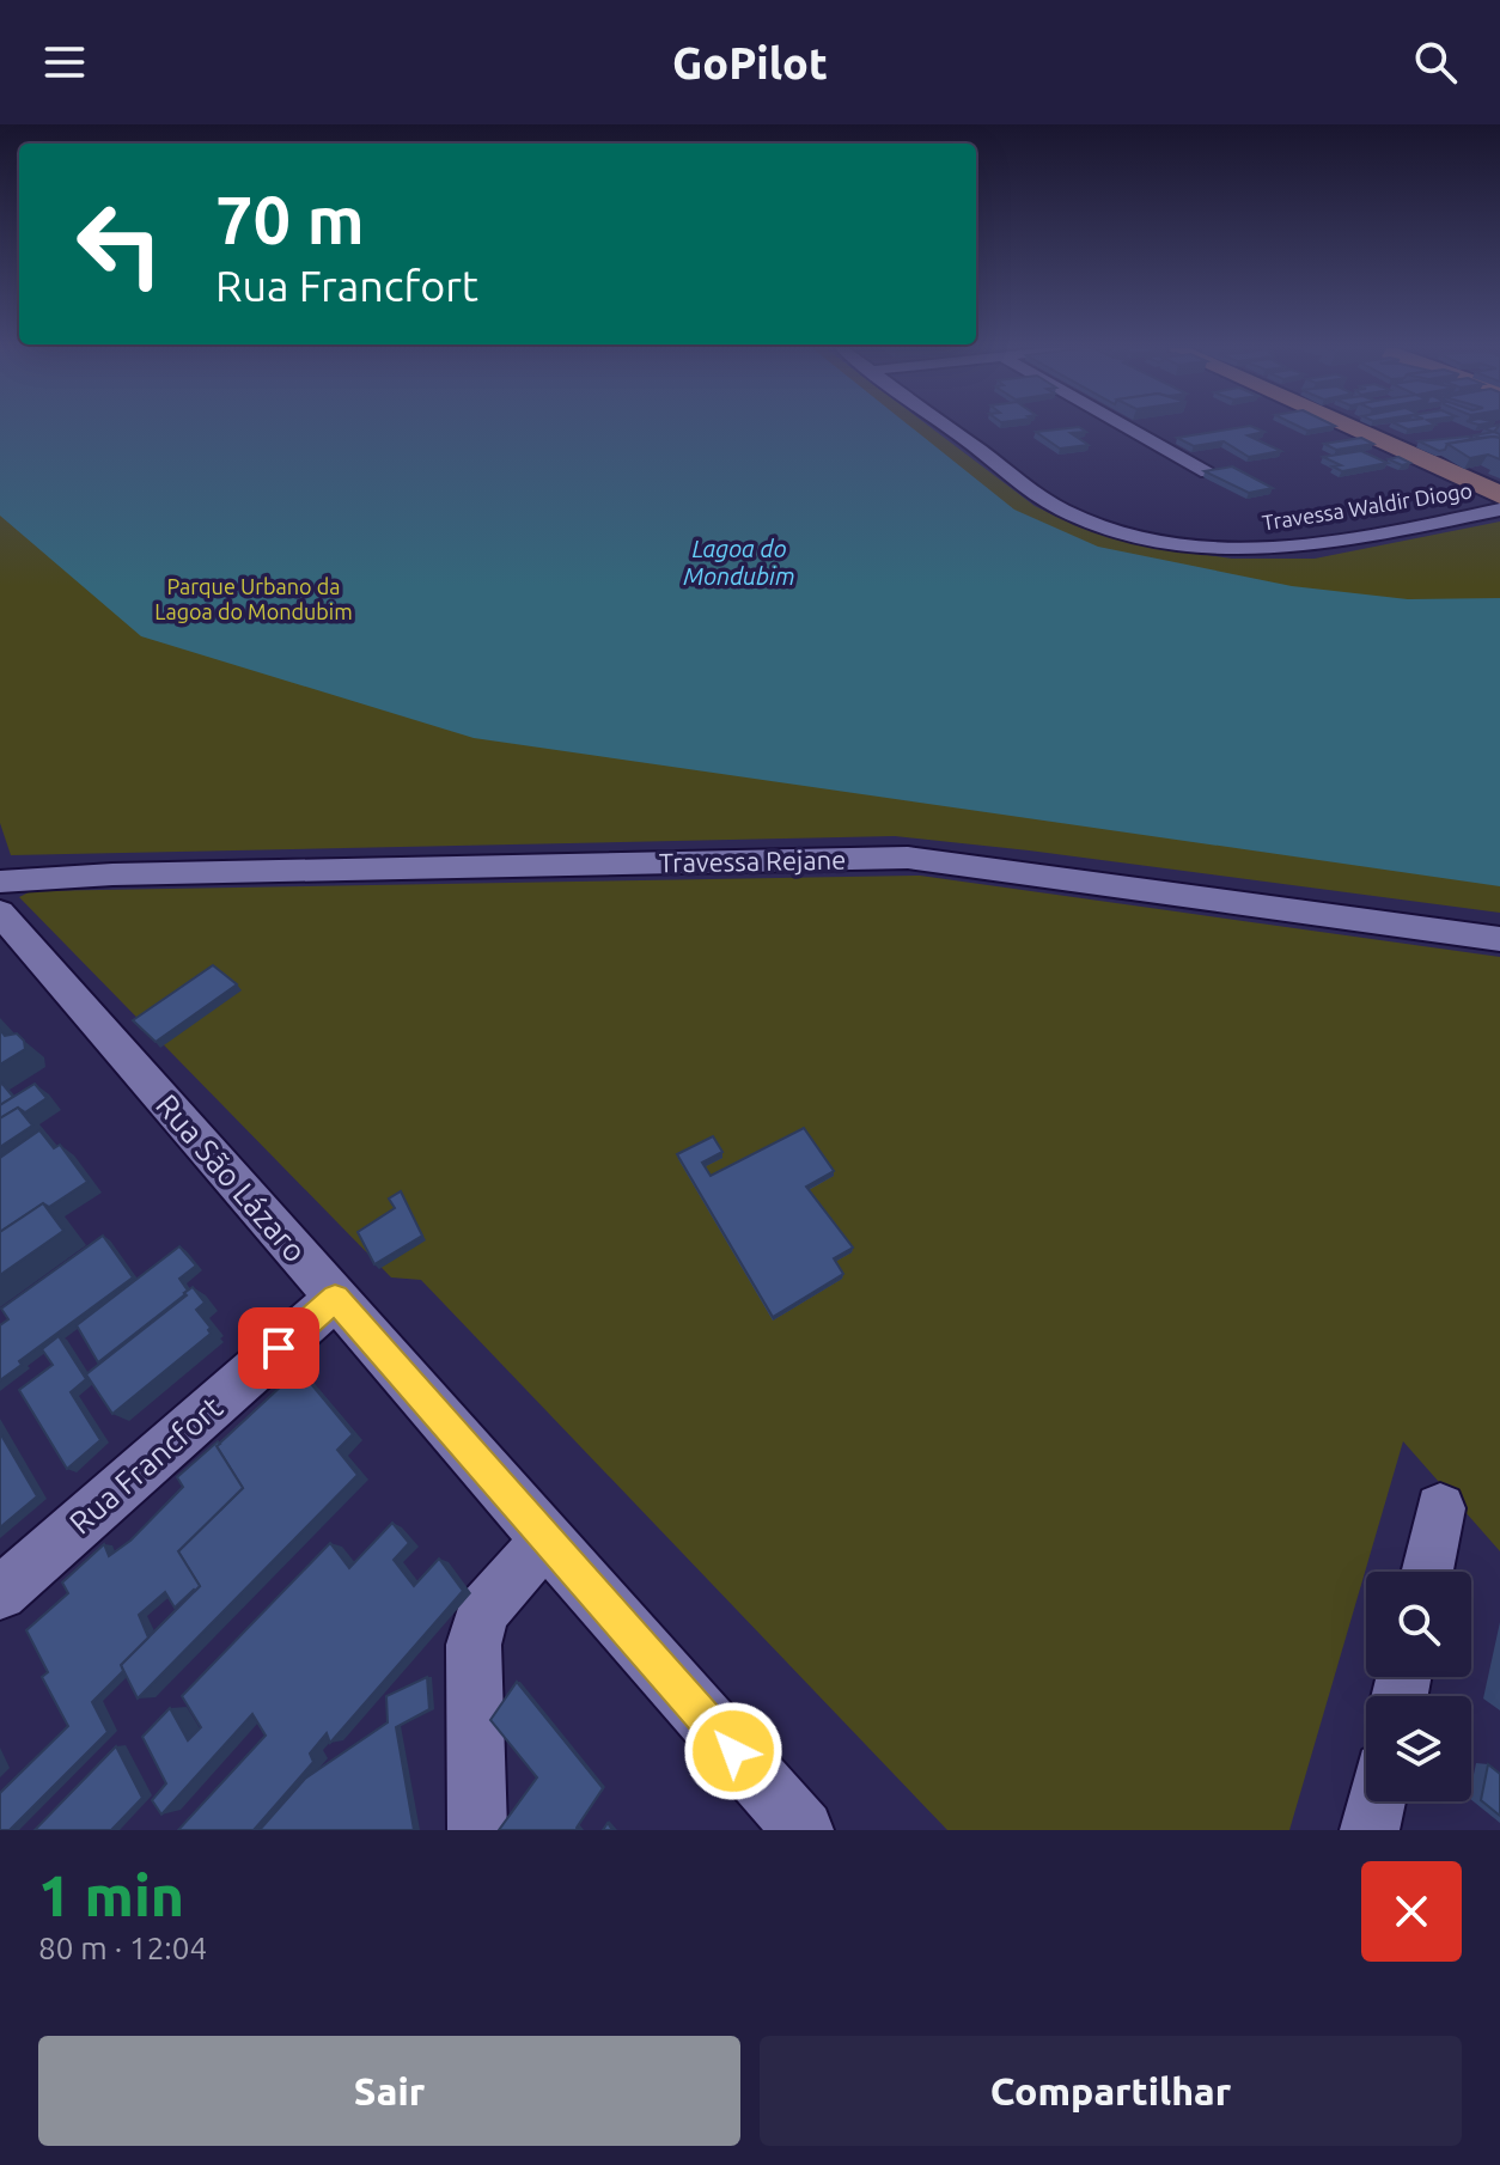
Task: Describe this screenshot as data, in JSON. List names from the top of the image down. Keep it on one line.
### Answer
{"streets":{"street":["Travessa Waldir Diogo","Travessa Rejane","Rua São Lázaro","Rua Francfort"]},"crossings":[["Rua São Lázaro","Rua Francfort"]],"water":["Lagoa do Mondubim"],"parks":["Parque Urbano da Lagoa do Mondubim"],"page":{"header":"GoPilot","turn":["70 m","Rua Francfort"],"heading":["1 min","80 m · 12:04"],"buttons":["Sair","Compartilhar"]}}
